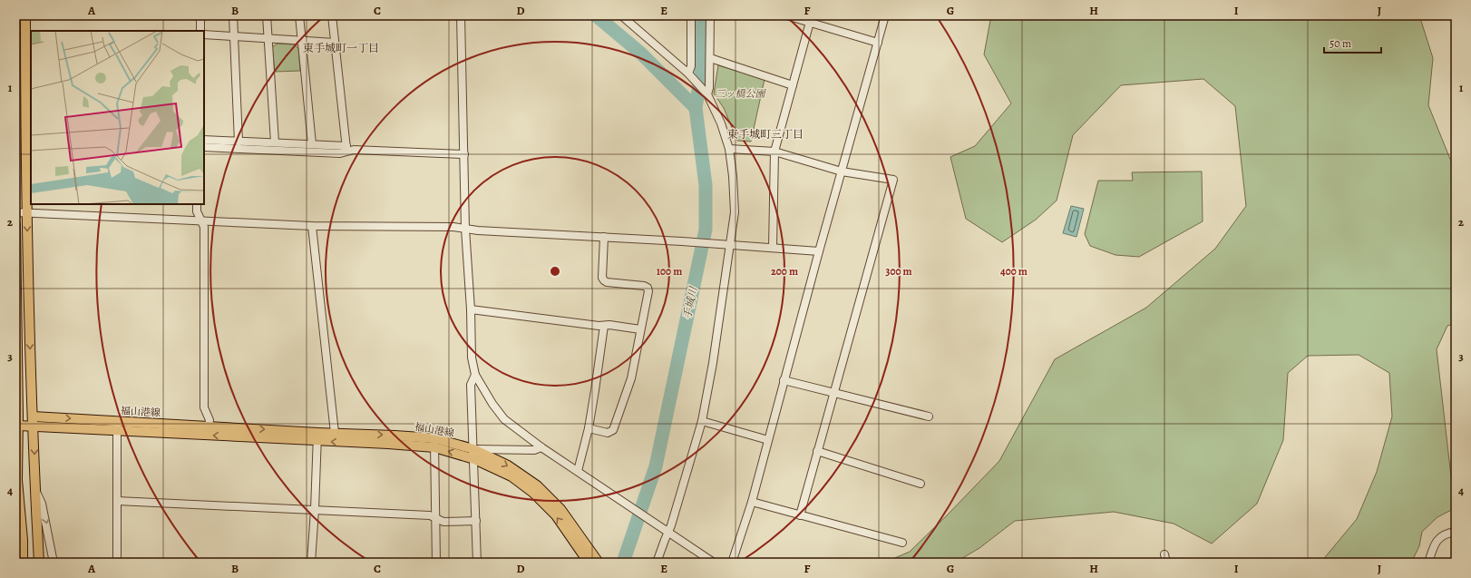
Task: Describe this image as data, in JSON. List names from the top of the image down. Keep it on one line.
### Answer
{"streets":{"main road":["福山港線"]},"districts":["東手城町一丁目","東手城町三丁目"],"water":["手城川"],"parks":["三ッ橋公園"],"scale_bar":"50 m","grid":{"columns":["A","B","C","D","E","F","G","H","I","J"],"rows":["1","2","3","4"]},"rings":["100 m","200 m","300 m","400 m"]}
